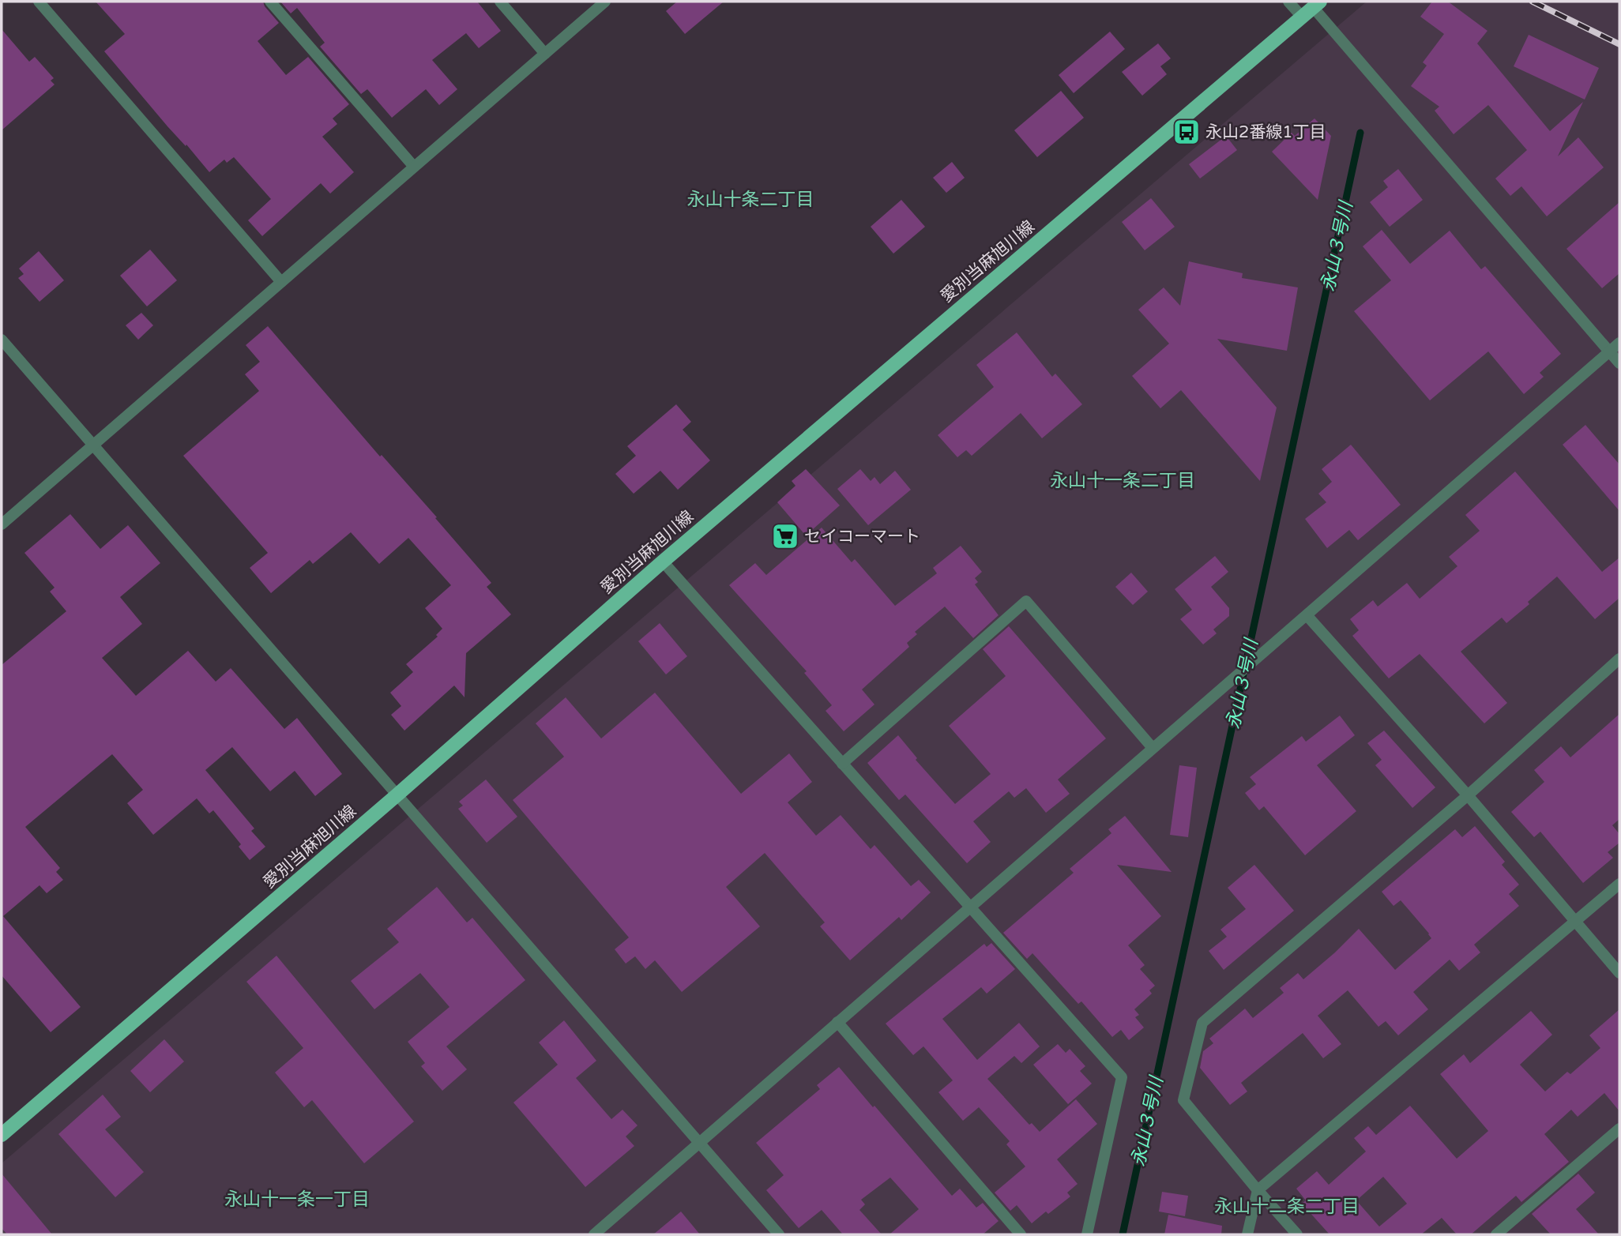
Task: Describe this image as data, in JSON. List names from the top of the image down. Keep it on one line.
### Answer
{"streets":{"main road":["愛別当麻旭川線"]},"districts":["永山十条二丁目","永山十一条二丁目","永山十一条一丁目","永山十二条二丁目"],"water":["永山３号川"],"places":{"bus stop":["永山2番線1丁目"],"supermarket":["セイコーマート"]}}
